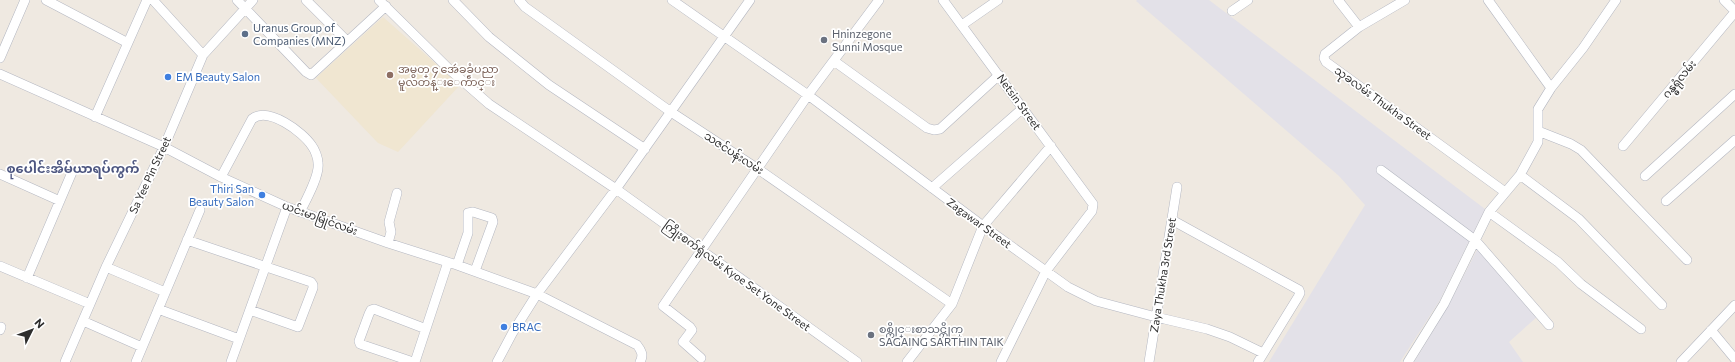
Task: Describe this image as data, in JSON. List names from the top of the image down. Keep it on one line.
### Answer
{"streets":{"street":["ဂန္ဓရုံလမ်း","Netsin Street","သုခလမ်း Thukha Street","သဇင်ပန်းလမ်း","Sa Yee Pin Street","ယင်းမာမြိုင်လမ်း","Zagawar Street","Zaya Thukha 3rd Street","ကြိုးစက်ရုံလမ်း Kyoe Set Yone Street"]},"crossings":[["Netsin Street","Zagawar Street"],["Sa Yee Pin Street","ယင်းမာမြိုင်လမ်း"],["Zagawar Street","Zaya Thukha 3rd Street"]],"districts":["စုပေါင်းအိမ်ယာရပ်ကွက်"],"places":["Uranus Group of Companies (MNZ)","Hninzegone Sunni Mosque","အမွတ္ ၄ အေဴခခံပညာ မူလတန္းေကဵာင္း","EM Beauty Salon","Thiri San Beauty Salon","BRAC","စစ္ကိုင္းစာသင္တိုက္ SAGAING SARTHIN TAIK"],"north":"top right"}
